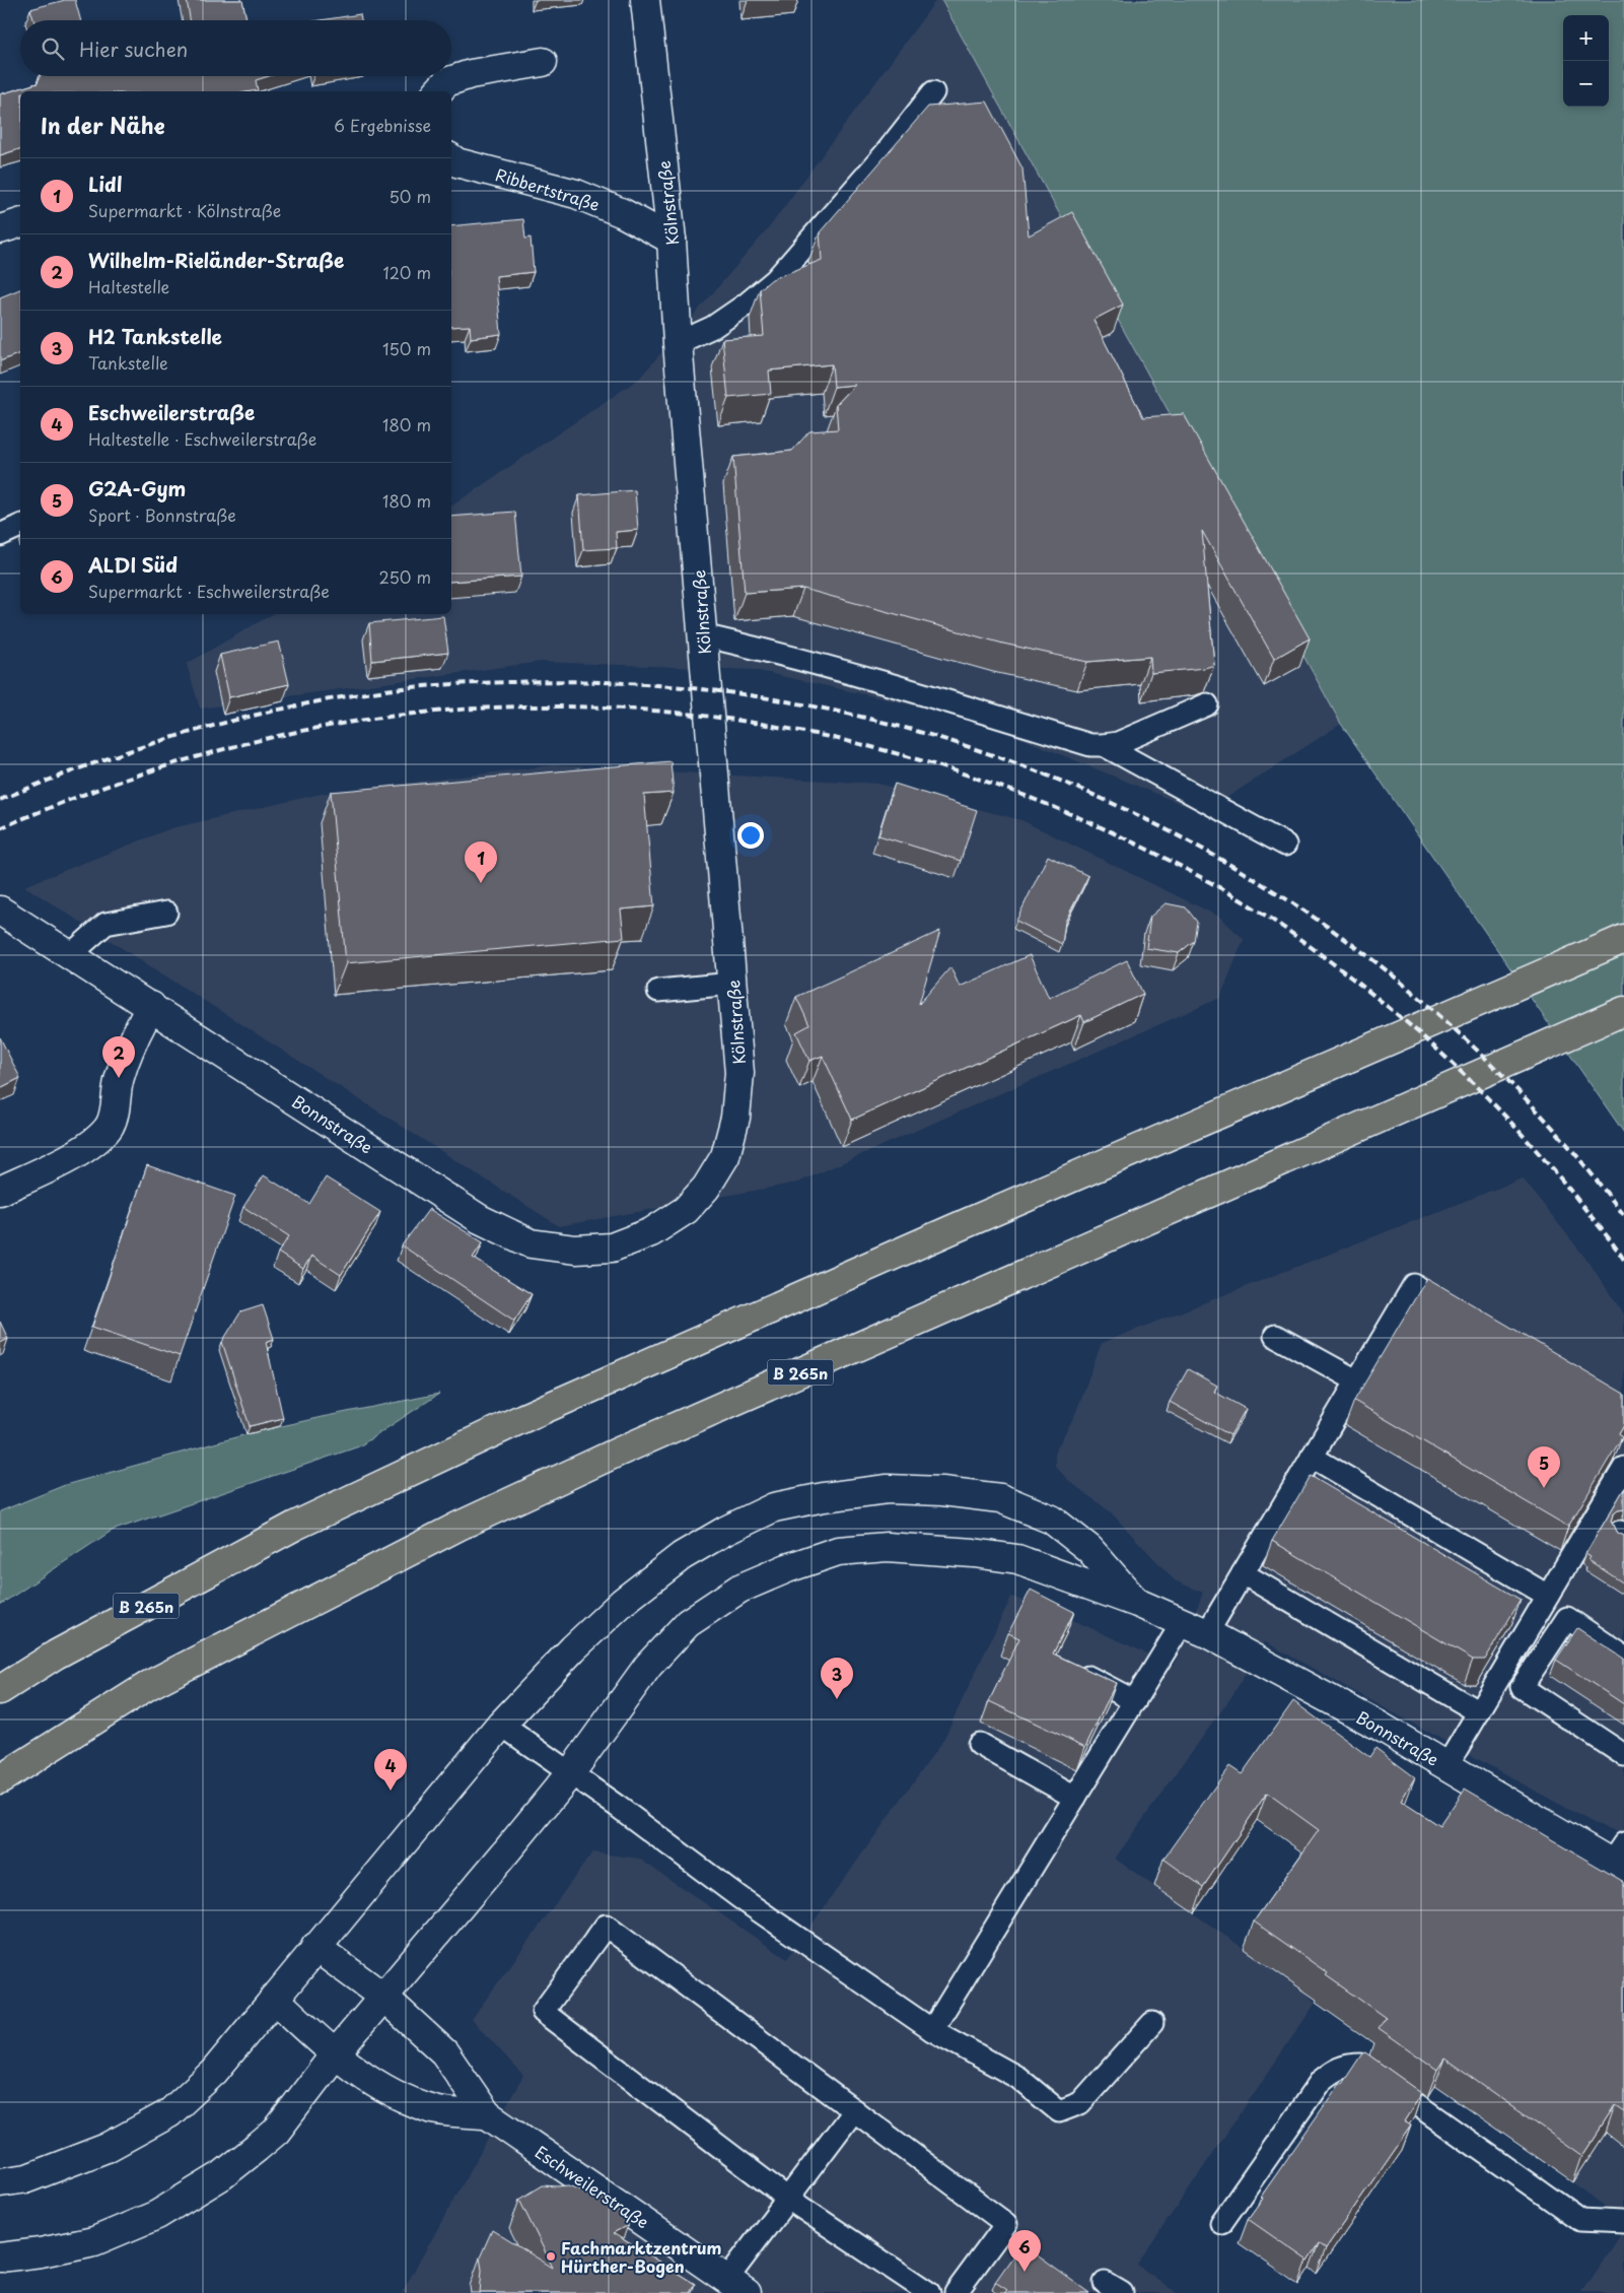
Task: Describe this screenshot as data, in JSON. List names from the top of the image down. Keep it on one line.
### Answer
{"streets":{"main road":["B 265n"],"street":["Ribbertstraße","Kölnstraße","Bonnstraße","Eschweilerstraße"]},"crossings":[["Ribbertstraße","Kölnstraße"],["Kölnstraße","Bonnstraße"],["Bonnstraße","Eschweilerstraße"]],"places":["Fachmarktzentrum Hürther-Bogen"],"page":{"map_buttons":["+","−"],"search":"Hier suchen","heading":["In der Nähe","6 Ergebnisse"],"list":[{"mark":"1","name":"Lidl","note":"Supermarkt · Kölnstraße","value":"50 m"},{"mark":"2","name":"Wilhelm-Rieländer-Straße","note":"Haltestelle","value":"120 m"},{"mark":"3","name":"H2 Tankstelle","note":"Tankstelle","value":"150 m"},{"mark":"4","name":"Eschweilerstraße","note":"Haltestelle · Eschweilerstraße","value":"180 m"},{"mark":"5","name":"G2A-Gym","note":"Sport · Bonnstraße","value":"180 m"},{"mark":"6","name":"ALDI Süd","note":"Supermarkt · Eschweilerstraße","value":"250 m"}],"pins":["1","2","5","3","4","6"]}}
